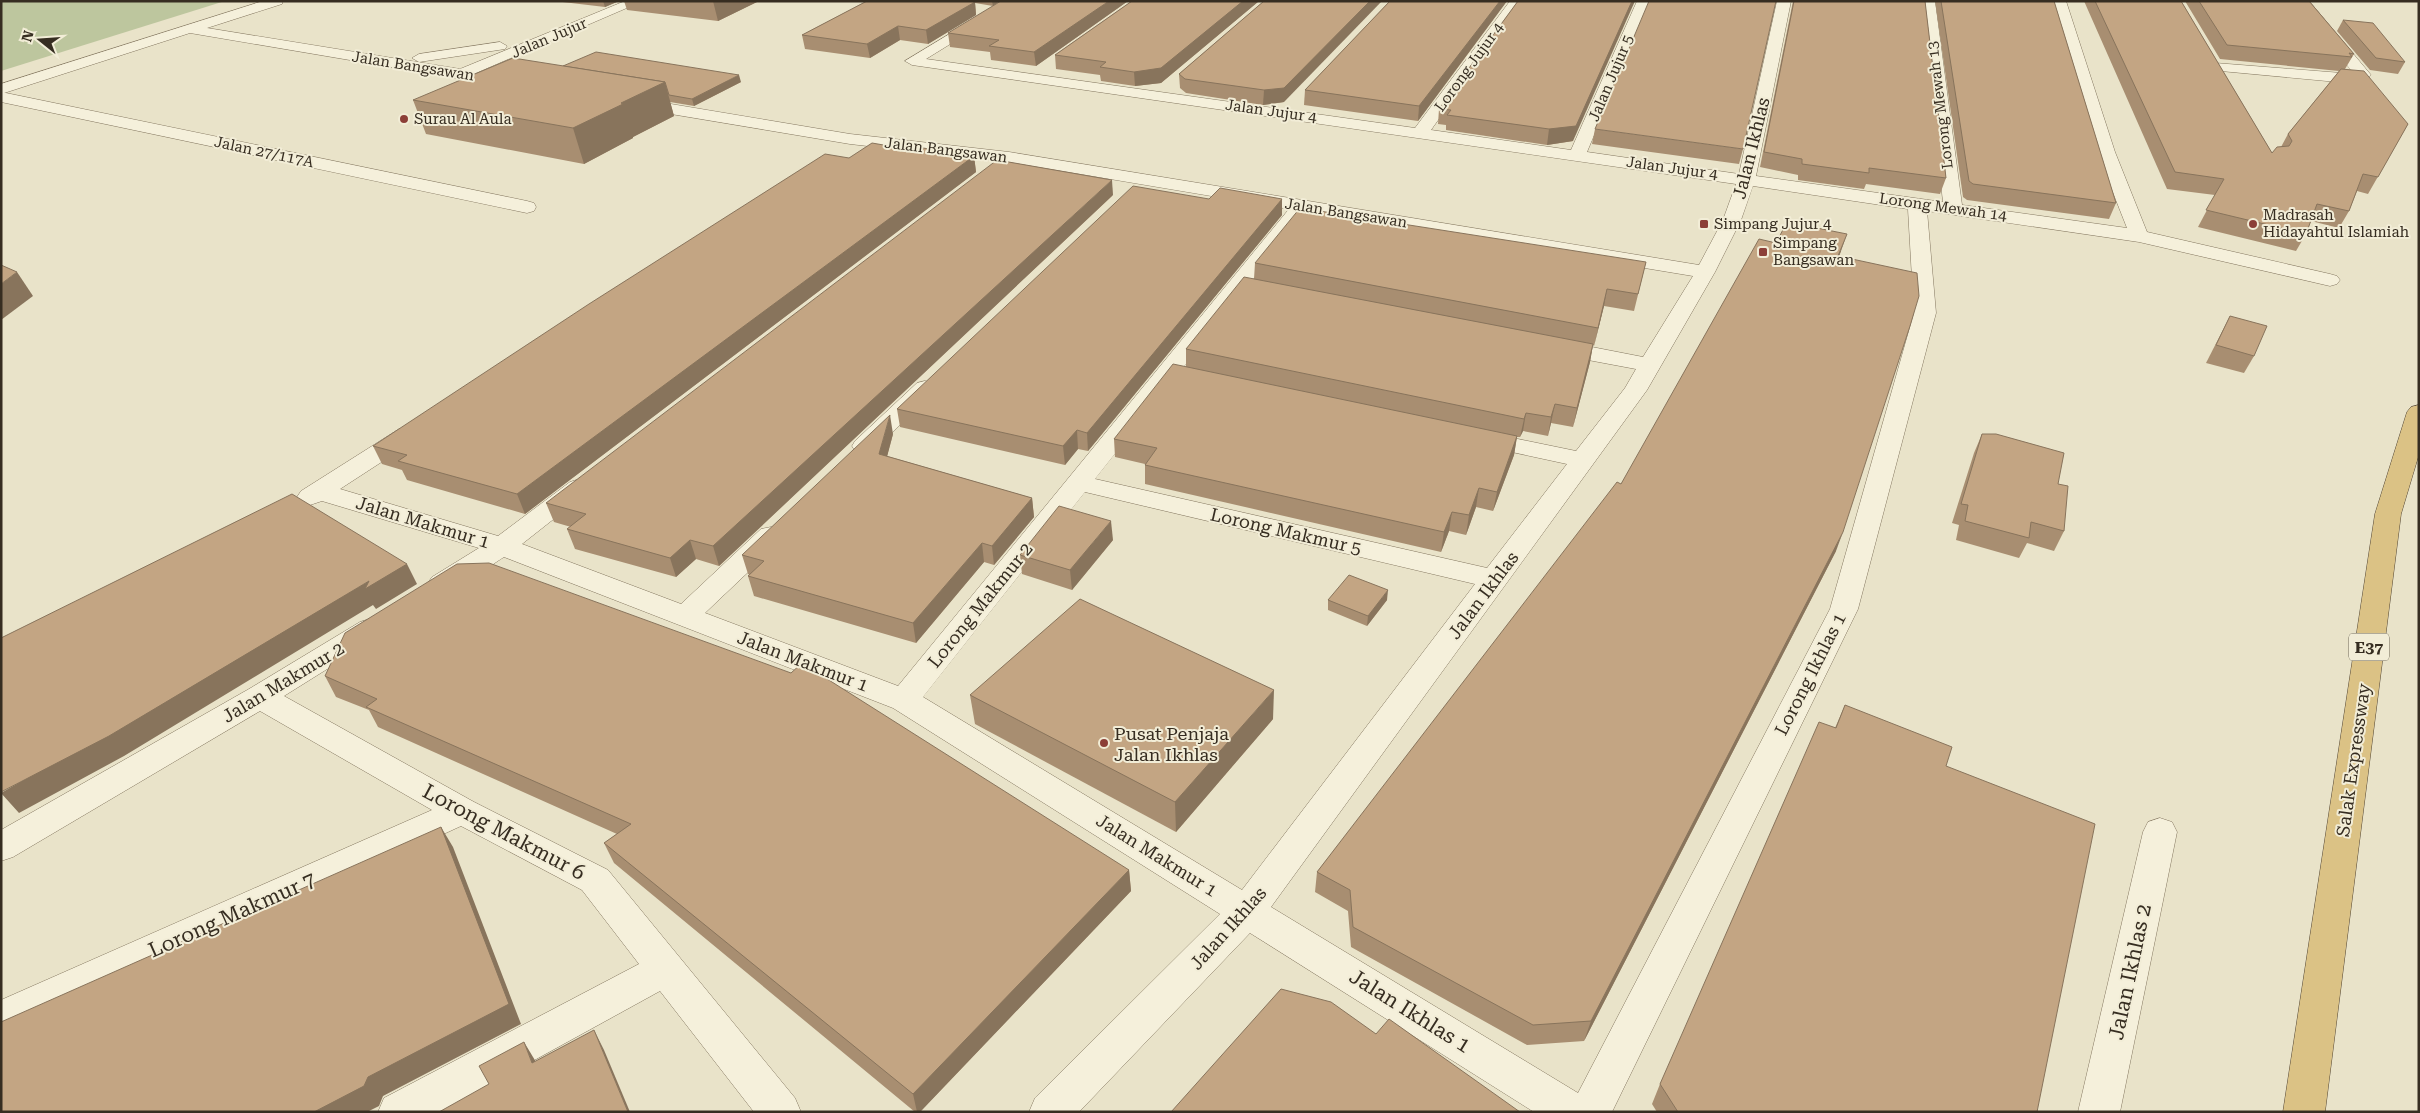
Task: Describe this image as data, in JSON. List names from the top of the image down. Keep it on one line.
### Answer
{"streets":{"highway":["E37","Salak Expressway"],"street":["Jalan Jujur","Jalan Bangsawan","Lorong Jujur 4","Jalan Jujur 5","Lorong Mewah 13","Jalan Jujur 4","Jalan Ikhlas","Jalan 27/117A","Lorong Mewah 14","Jalan Makmur 1","Lorong Makmur 5","Lorong Makmur 2","Lorong Ikhlas 1","Jalan Makmur 2","Lorong Makmur 6","Lorong Makmur 7","Jalan Ikhlas 2","Jalan Ikhlas 1"]},"crossings":[["Jalan Jujur","Jalan Bangsawan"],["Jalan Bangsawan","Jalan Ikhlas"],["Jalan Bangsawan","Lorong Makmur 2"],["Lorong Jujur 4","Jalan Jujur 4"],["Jalan Jujur 5","Jalan Jujur 4"],["Lorong Mewah 13","Lorong Mewah 14"],["Jalan Jujur 4","Jalan Ikhlas"],["Jalan Jujur 4","Lorong Mewah 14"],["Jalan Ikhlas","Lorong Mewah 14"],["Jalan Ikhlas","Jalan Makmur 1"],["Jalan Ikhlas","Lorong Makmur 5"],["Jalan Ikhlas","Jalan Ikhlas 1"],["Lorong Mewah 14","Lorong Ikhlas 1"],["Jalan Makmur 1","Lorong Makmur 2"],["Jalan Makmur 1","Jalan Ikhlas 1"],["Lorong Makmur 5","Lorong Makmur 2"],["Jalan Makmur 2","Lorong Makmur 6"],["Lorong Makmur 6","Lorong Makmur 7"]],"places":{"other":["Surau Al Aula","Madrasah Hidayahtul Islamiah","Pusat Penjaja Jalan Ikhlas"],"transit":["Simpang Jujur 4","Simpang Bangsawan"]},"north":"left"}
